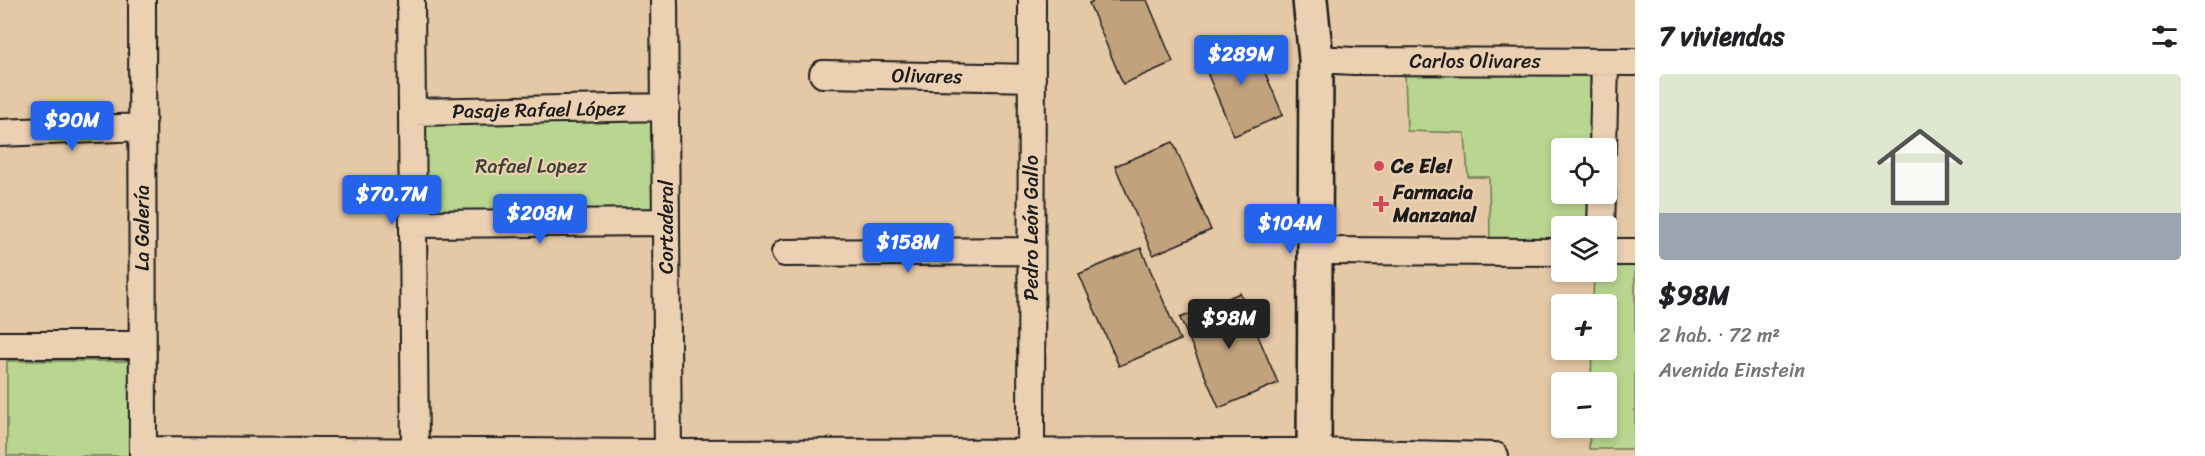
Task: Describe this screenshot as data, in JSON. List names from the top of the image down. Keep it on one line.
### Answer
{"streets":{"street":["Carlos Olivares","Olivares","Pasaje Rafael López","Cortaderal","La Galería","Pedro León Gallo"]},"crossings":[["Olivares","Pedro León Gallo"],["Pasaje Rafael López","Cortaderal"]],"parks":["Rafael Lopez"],"places":{"other":["Ce Ele!"],"health":["Farmacia Manzanal"]},"page":{"heading":"7 viviendas","price":["$289M","$90M","$70.7M","$208M","$104M","$158M","$98M"],"list":[{"name":"$98M","note":"2 hab. · 72 m² · Avenida Einstein"}],"map_buttons":["+","−"]}}
